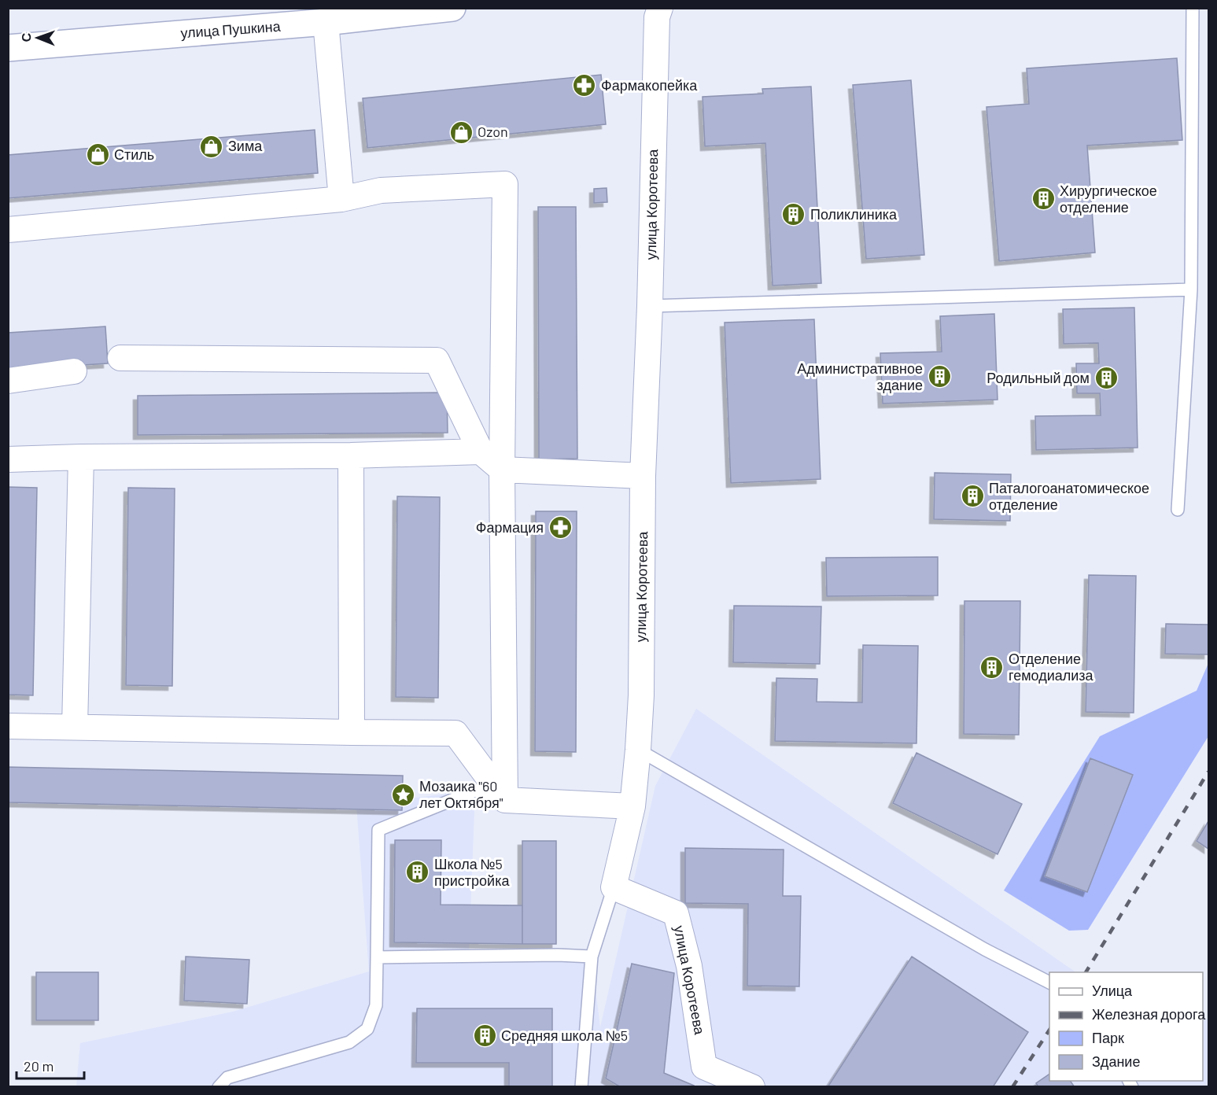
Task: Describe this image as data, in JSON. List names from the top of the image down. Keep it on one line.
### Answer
{"streets":{"street":["улица Пушкина","улица Коротеева"]},"places":{"pharmacy":["Фармакопейка","Фармация"],"shop":["Ozon","Зима","Стиль"],"building":["Хирургическое отделение","Поликлиника","Административное здание","Родильный дом","Паталогоанатомическое отделение","Отделение гемодиализа","Школа №5 пристройка","Средняя школа №5"],"place":["Мозаика \"60 лет Октября\""]},"legend":["Улица","Железная дорога","Парк","Здание"],"scale_bar":"20 m","north":"left"}
